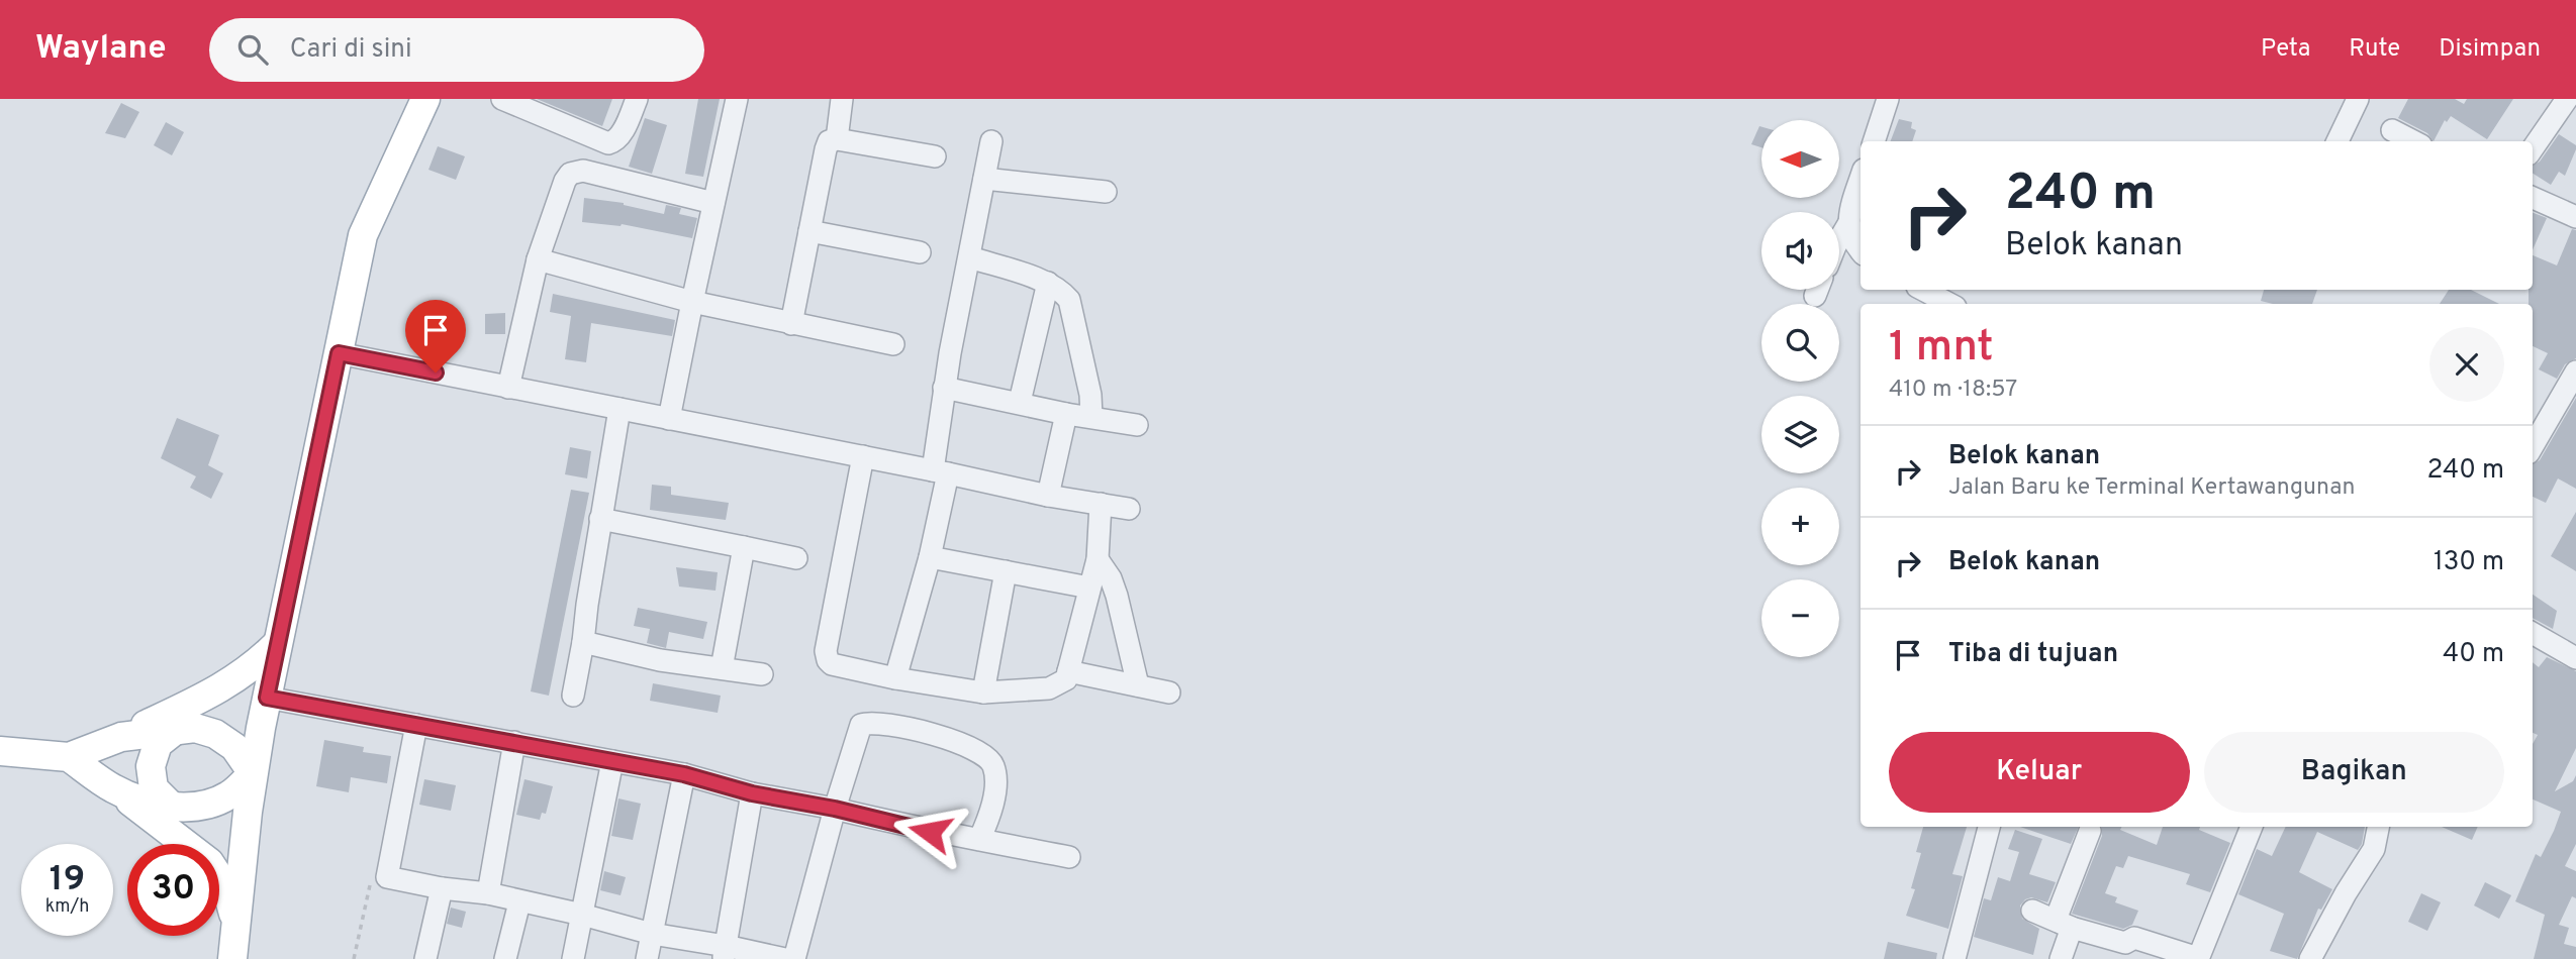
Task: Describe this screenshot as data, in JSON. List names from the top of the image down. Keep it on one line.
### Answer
{"north":"left","page":{"header":"Waylane","search":"Cari di sini","nav":["Peta","Rute","Disimpan"],"map_buttons":["+","−"],"turn":["240 m","Belok kanan"],"heading":["1 mnt","410 m · 18:57"],"list":[{"name":"Belok kanan","note":"Jalan Baru ke Terminal Kertawangunan","value":"240 m"},{"name":"Belok kanan","value":"130 m"},{"name":"Tiba di tujuan","value":"40 m"}],"buttons":["Keluar","Bagikan"],"speed":"19 km/h","limit":"30"}}
